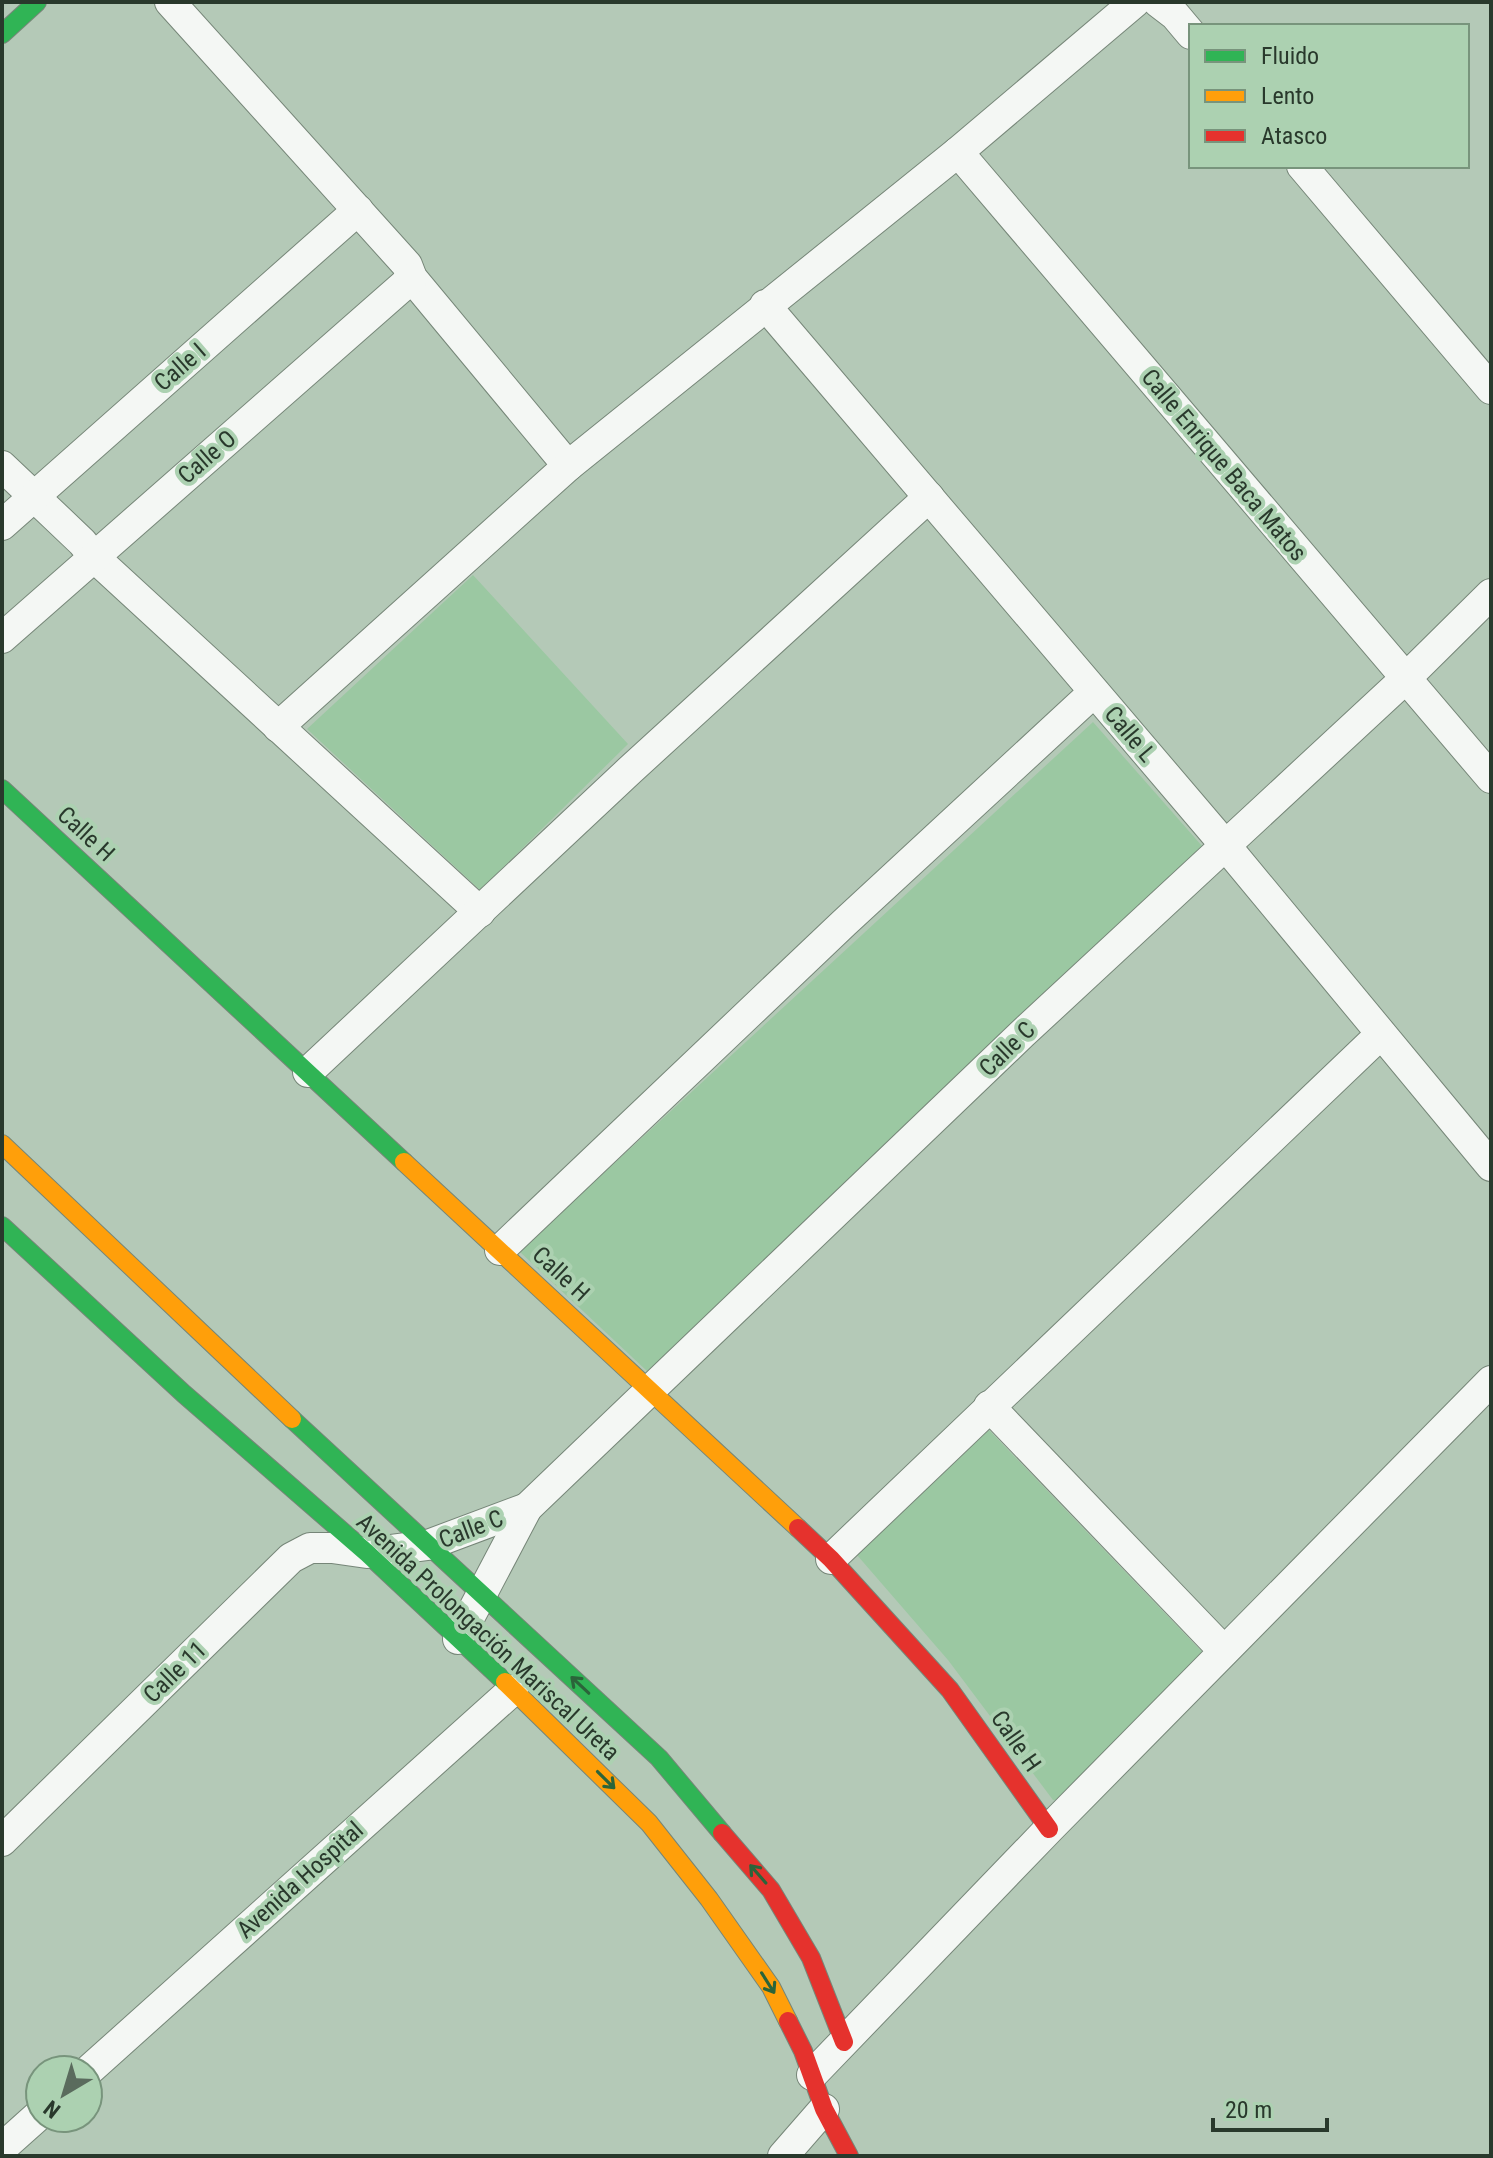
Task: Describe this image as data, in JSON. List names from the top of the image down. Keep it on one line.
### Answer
{"streets":{"street":["Calle I","Calle O","Calle Enrique Baca Matos","Calle L","Calle H","Calle C","Avenida Prolongación Mariscal Ureta","Calle 11","Avenida Hospital"]},"crossings":[["Calle Enrique Baca Matos","Calle C"],["Calle L","Calle C"],["Calle H","Calle C"],["Calle C","Avenida Prolongación Mariscal Ureta"],["Calle C","Calle 11"],["Avenida Prolongación Mariscal Ureta","Calle 11"],["Avenida Prolongación Mariscal Ureta","Avenida Hospital"]],"legend":["Fluido","Lento","Atasco"],"scale_bar":"20 m","north":"bottom left"}
